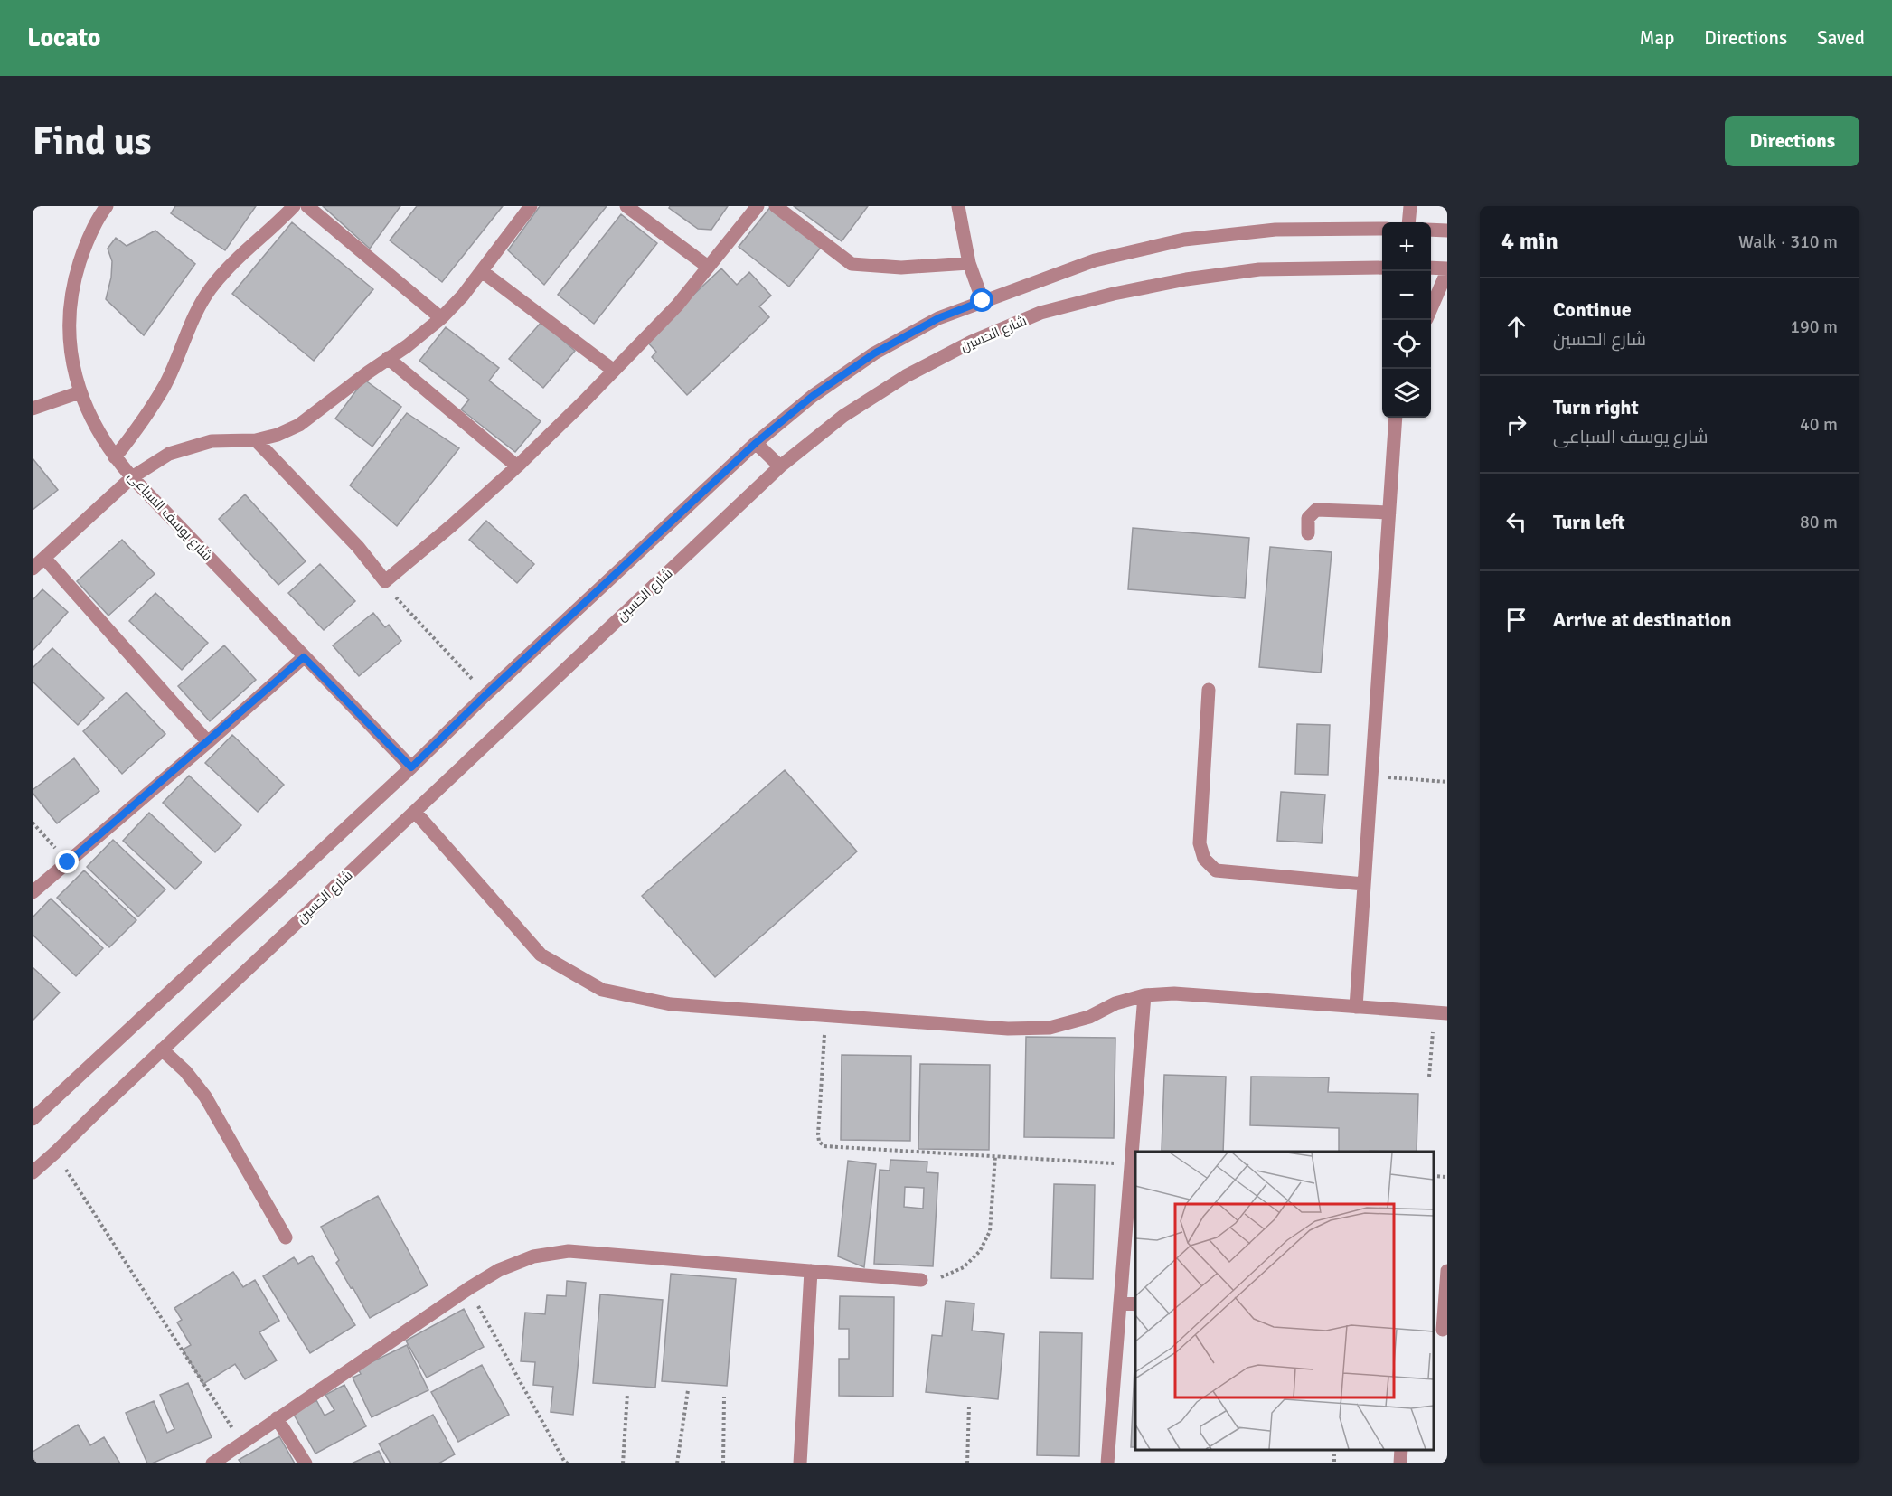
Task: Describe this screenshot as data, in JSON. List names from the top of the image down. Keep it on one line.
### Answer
{"streets":{"street":["شارع الحسين","شارع يوسف السباعى"]},"page":{"header":"Locato","nav":["Map","Directions","Saved"],"buttons":"Directions","title":"Find us","heading":["4 min","Walk · 310 m"],"map_buttons":["+","−"],"list":[["Continue","شارع الحسين","190 m"],["Turn right","شارع يوسف السباعى","40 m"],["Turn left","80 m"],"Arrive at destination"]}}
